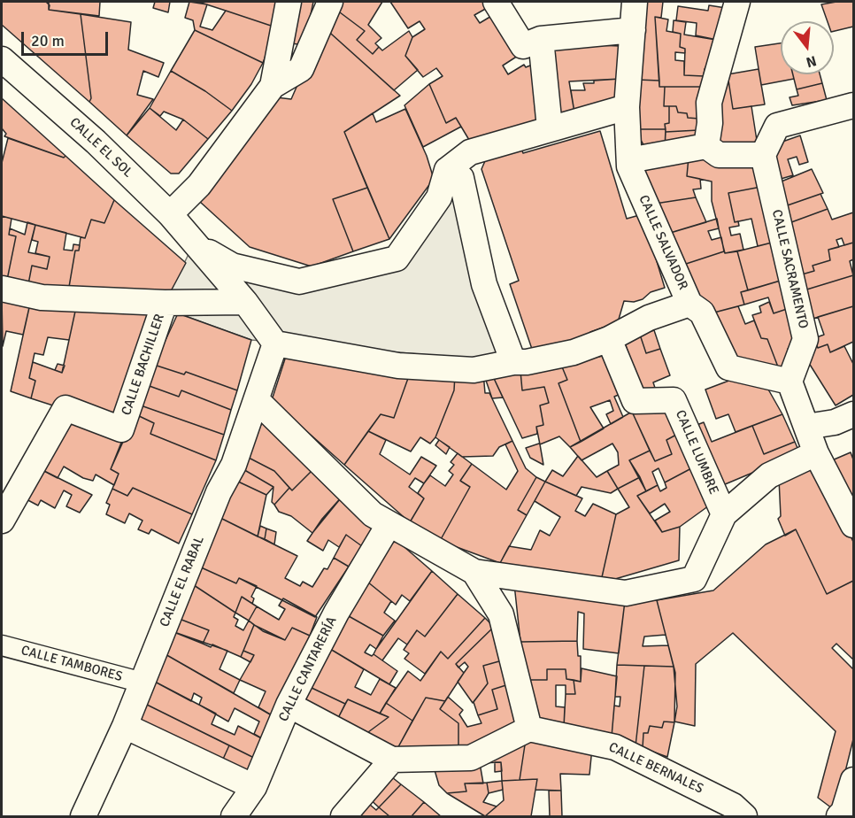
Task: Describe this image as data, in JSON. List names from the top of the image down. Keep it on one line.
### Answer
{"streets":{"street":["CALLE EL SOL","CALLE SALVADOR","CALLE SACRAMENTO","CALLE BACHILLER","CALLE LUMBRE","CALLE EL RABAL","CALLE TAMBORES","CALLE CANTARERÍA","CALLE BERNALES"]},"crossings":[["CALLE EL SOL","CALLE EL RABAL"],["CALLE SALVADOR","CALLE SACRAMENTO"],["CALLE EL RABAL","CALLE TAMBORES"]],"scale_bar":"20 m","north":"bottom"}
